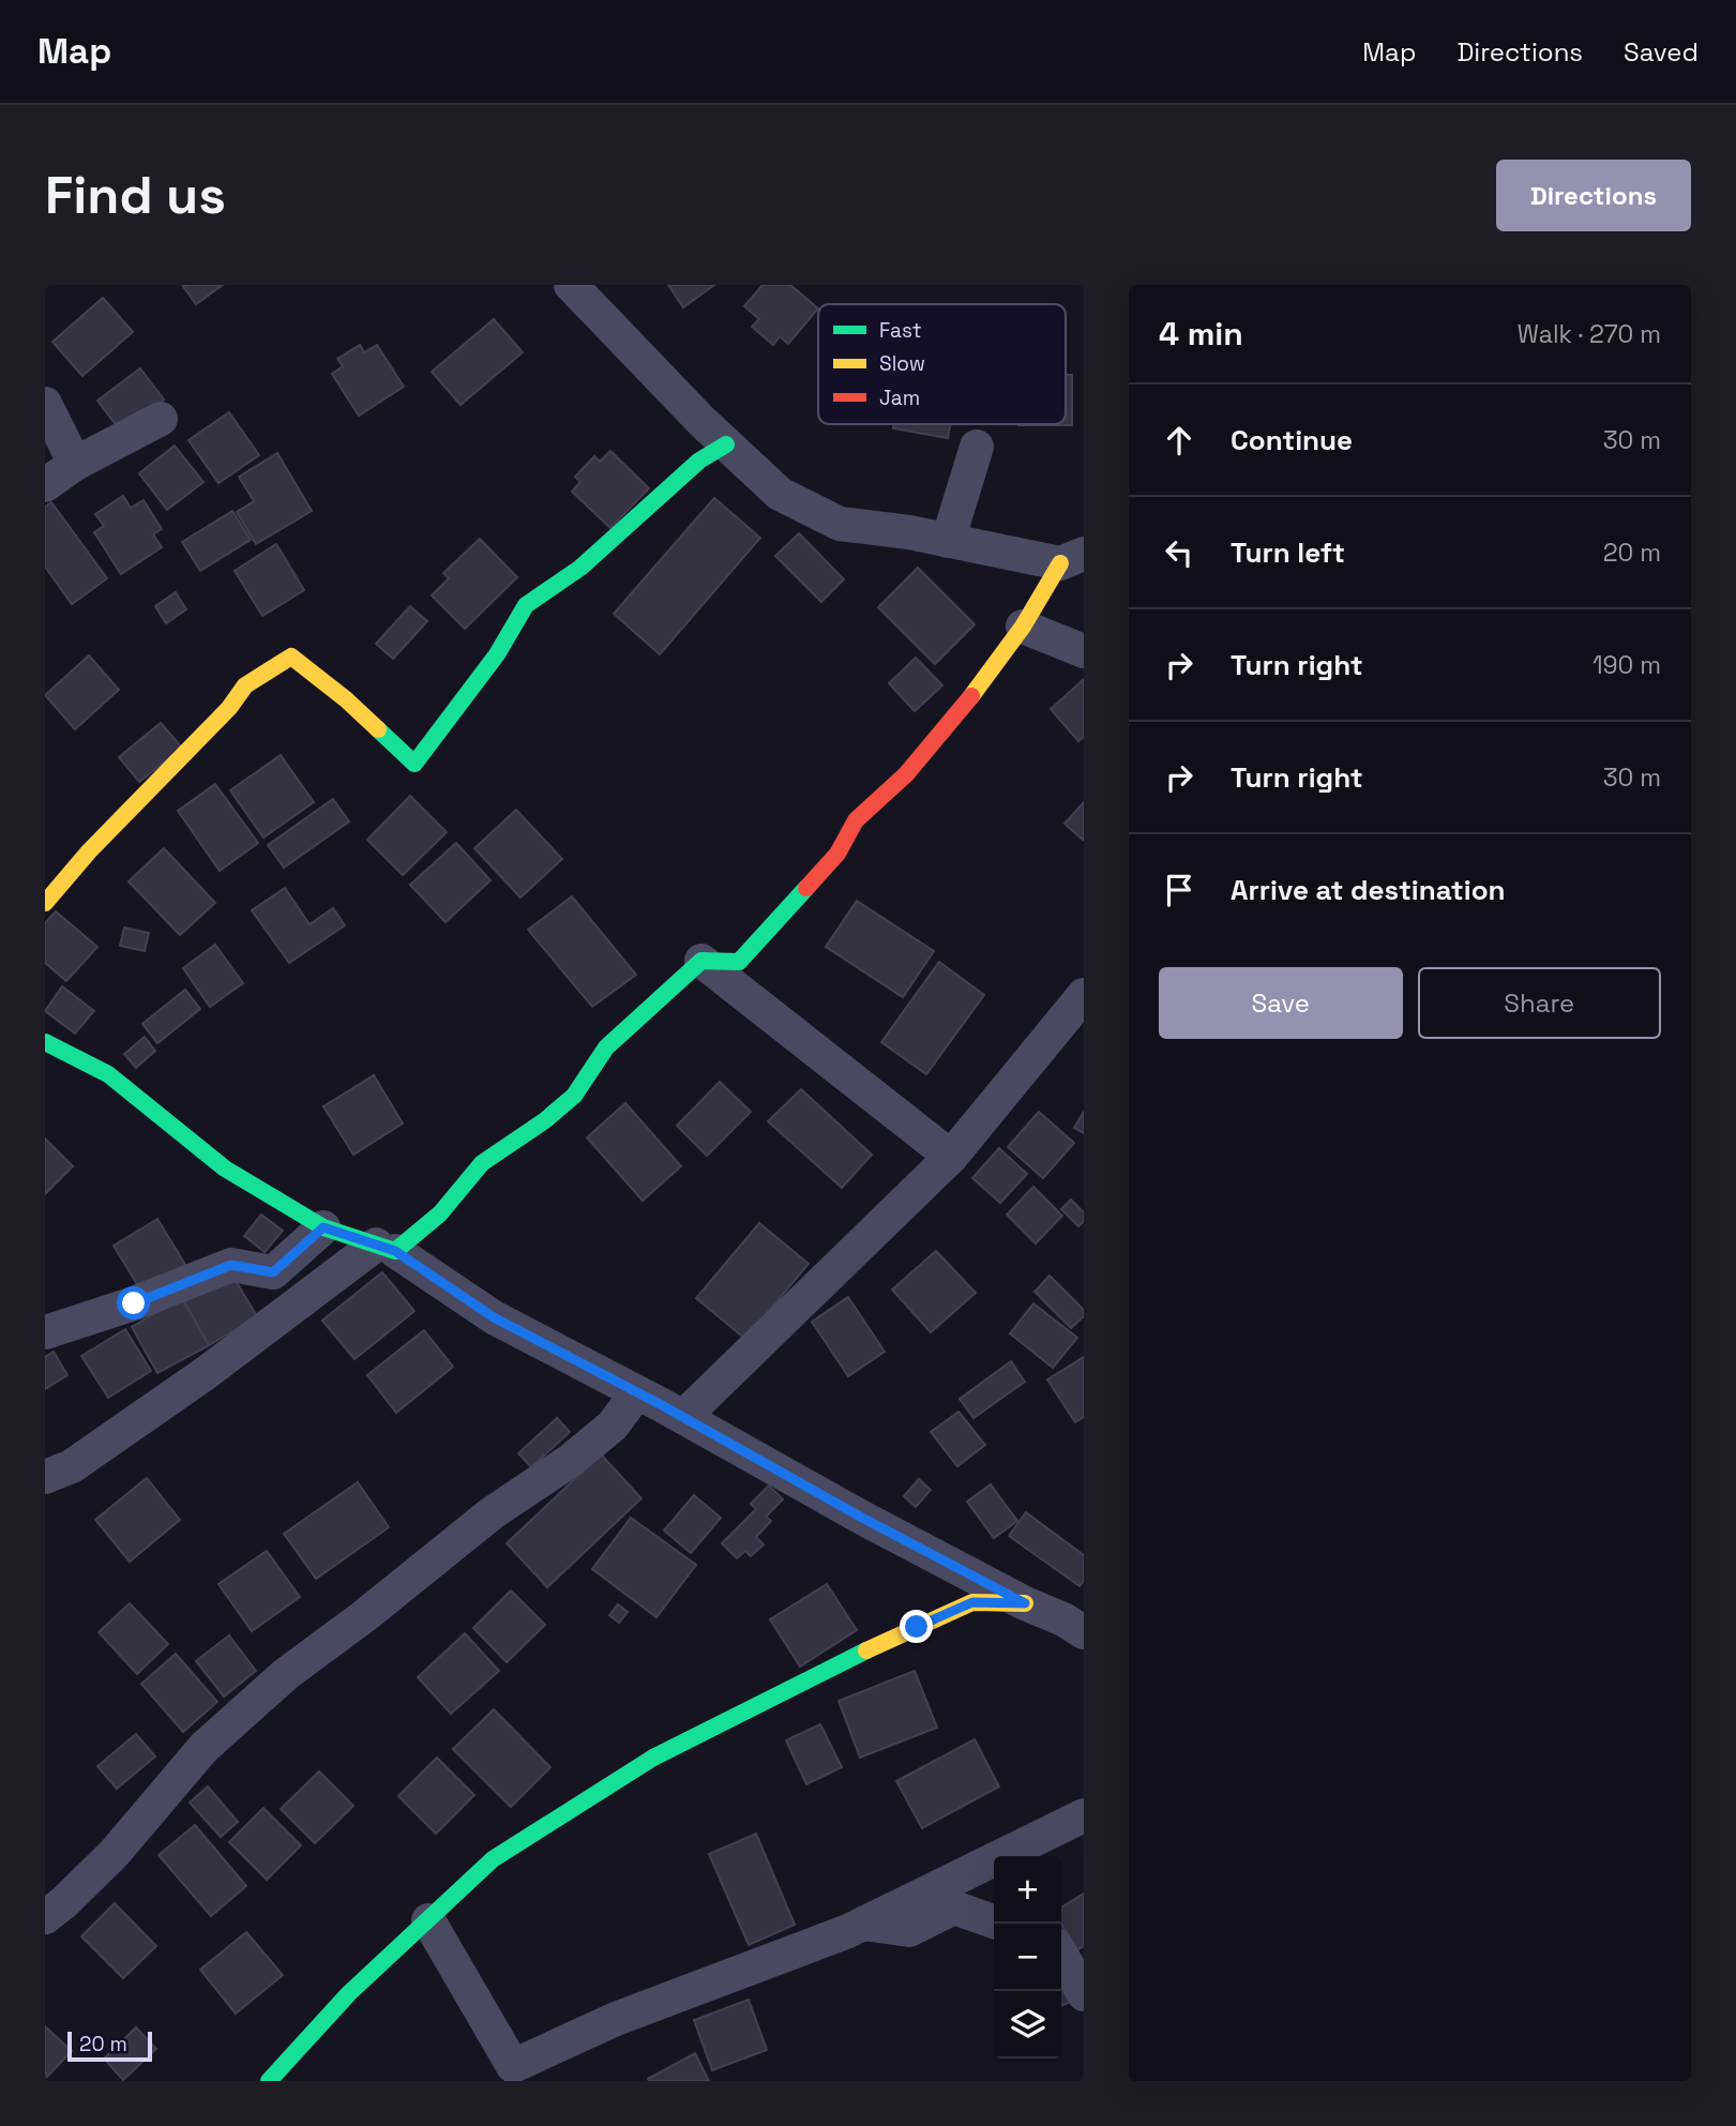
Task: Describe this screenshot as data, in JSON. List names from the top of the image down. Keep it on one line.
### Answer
{"legend":["Fast","Slow","Jam"],"scale_bar":"20 m","page":{"header":"Map","nav":["Map","Directions","Saved"],"buttons":["Directions",["Save","Share"]],"title":"Find us","heading":["4 min","Walk · 270 m"],"list":[["Continue","30 m"],["Turn left","20 m"],["Turn right","190 m"],["Turn right","30 m"],"Arrive at destination"],"map_buttons":["+","−"],"scale":"20 m"}}
